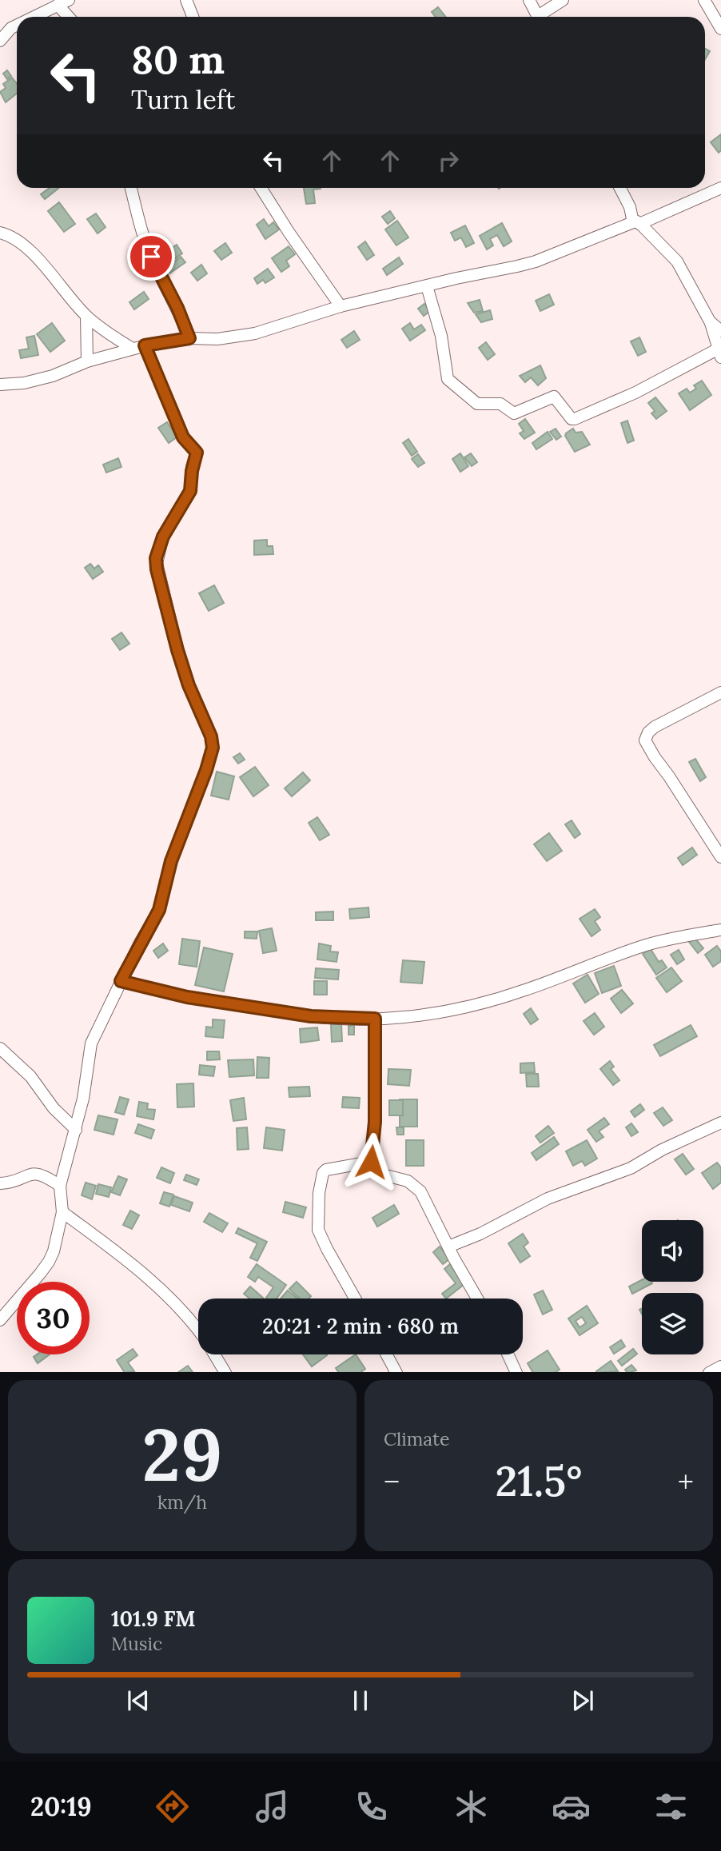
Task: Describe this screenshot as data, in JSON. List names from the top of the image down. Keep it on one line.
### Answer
{"page":{"turn":["80 m","Turn left"],"limit":"30","trip":"20:21 · 2 min · 680 m","tile":[["29","km/h"],"Climate"],"heat":["−","21.5°","+"],"song":["101.9 FM","Music"],"tabs":"20:19"}}
